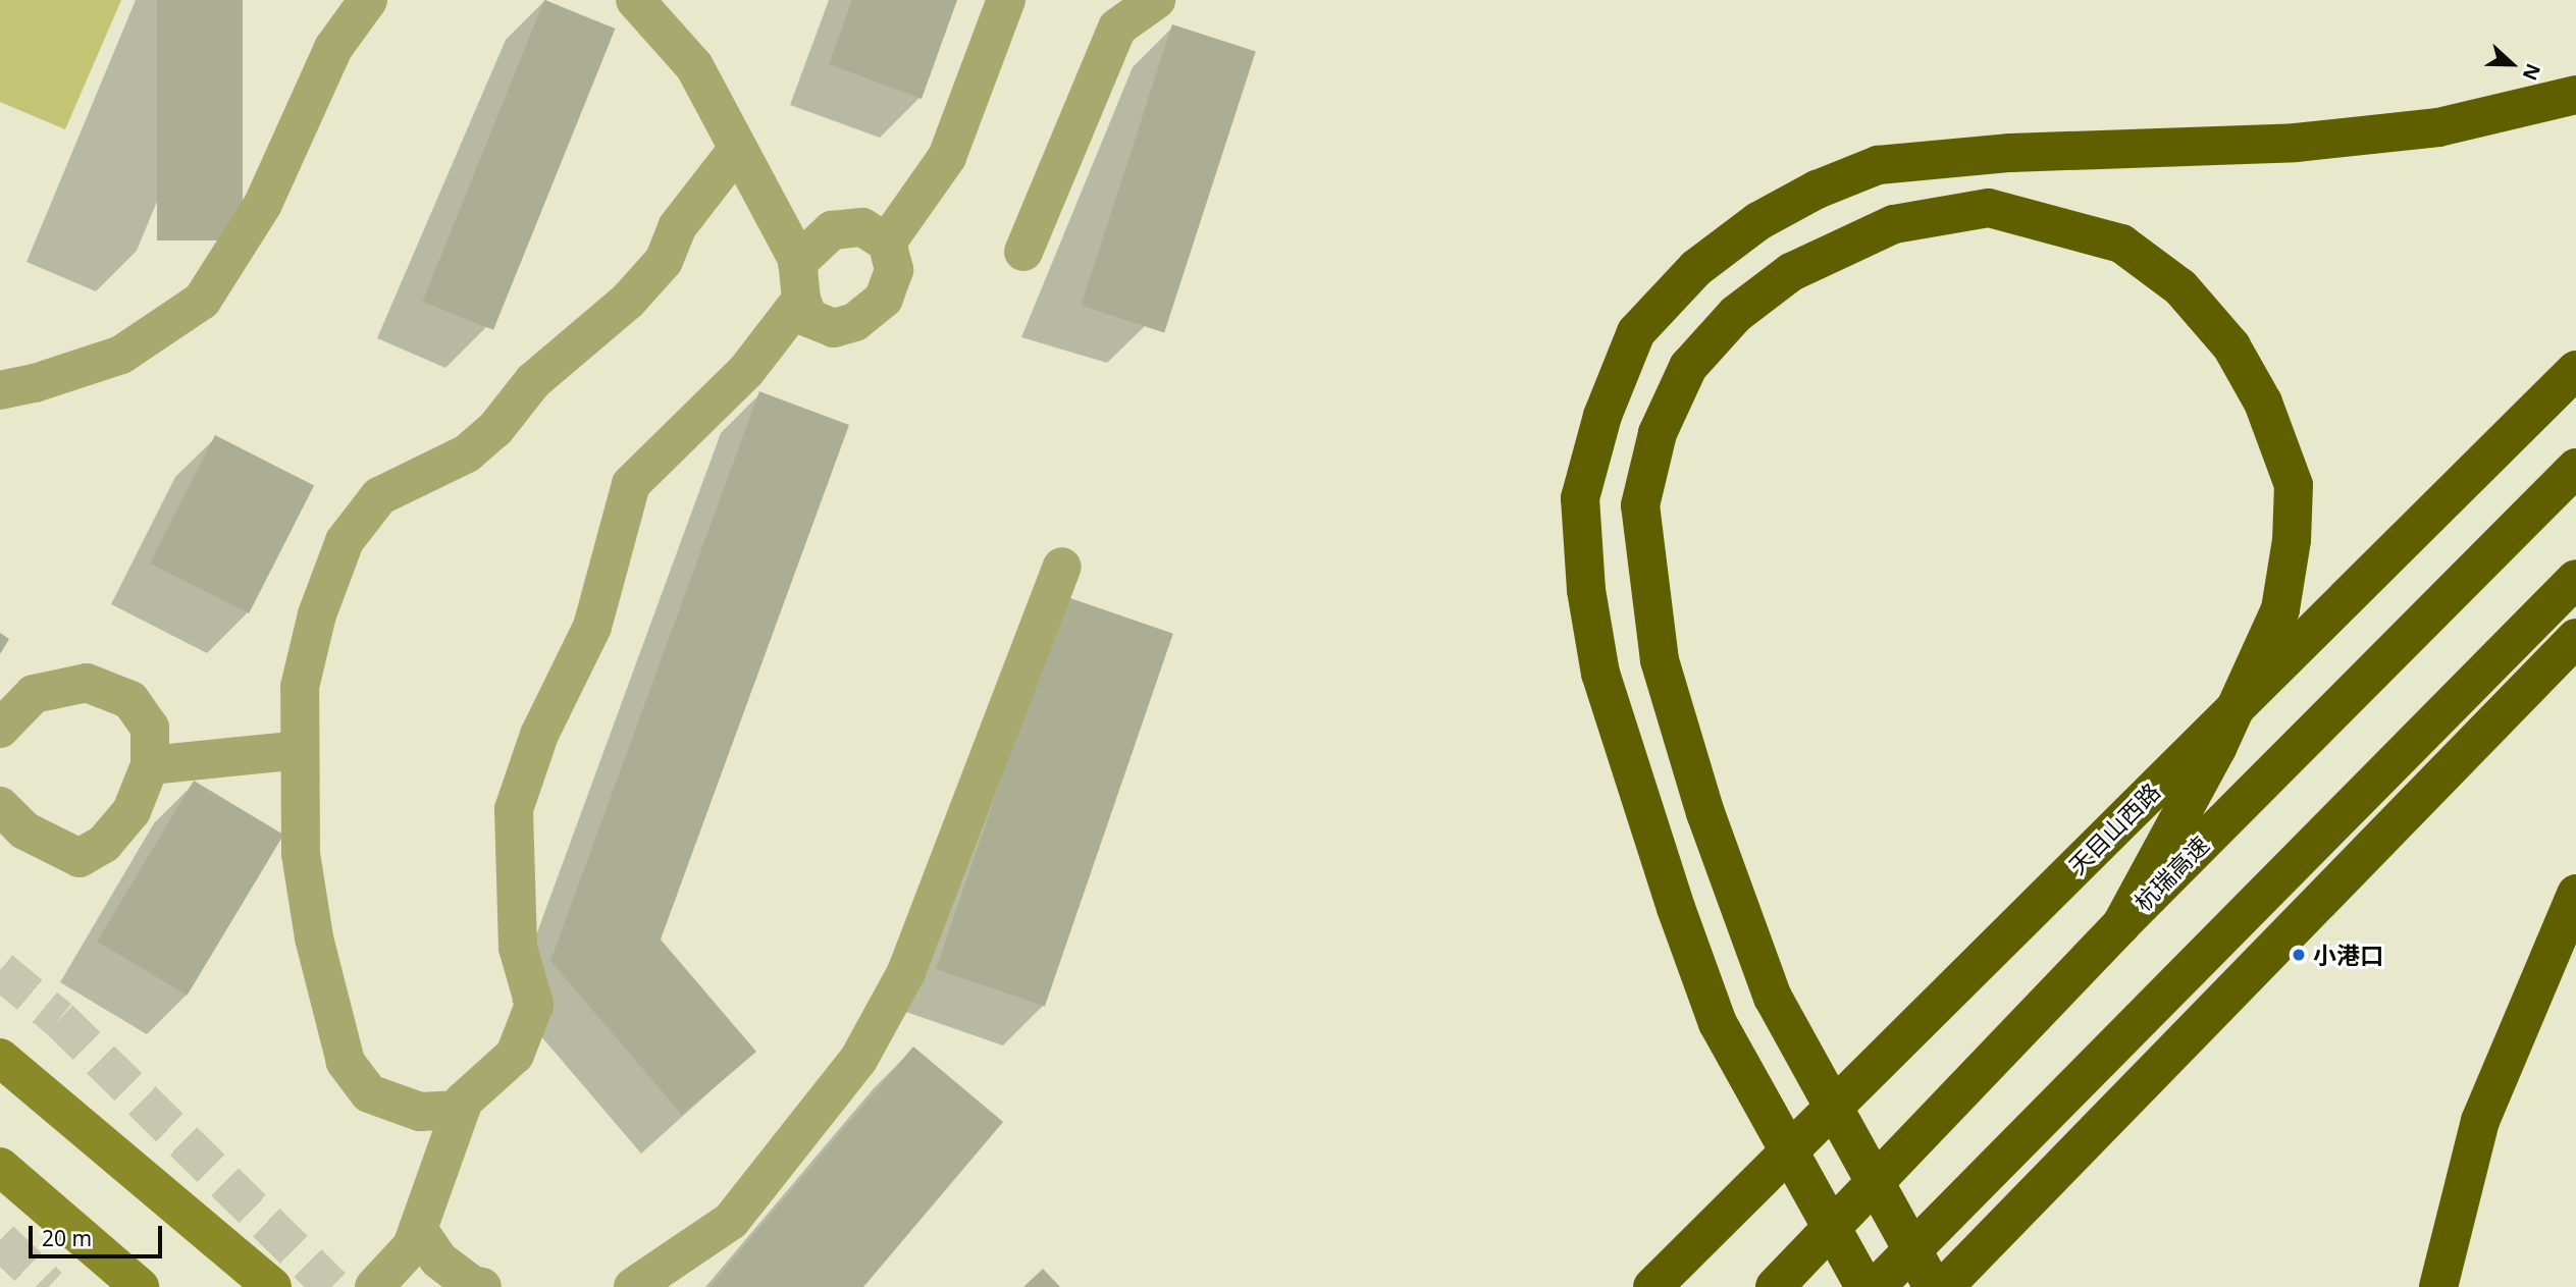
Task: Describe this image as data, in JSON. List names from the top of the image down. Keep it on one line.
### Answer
{"streets":{"highway":["天目山西路","杭瑞高速"]},"places":["小港口"],"scale_bar":"20 m","north":"right"}
